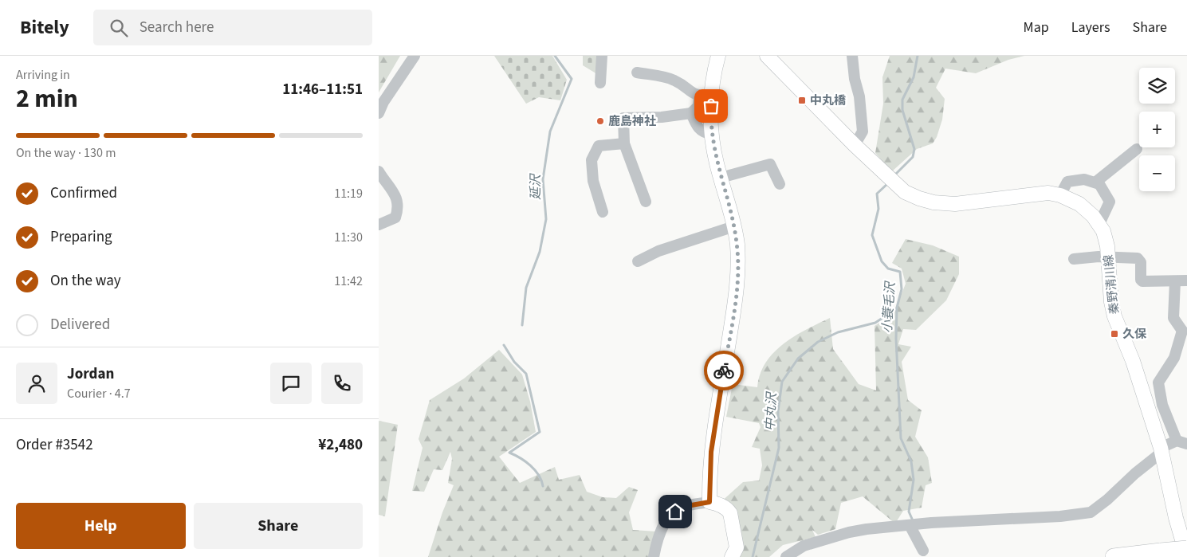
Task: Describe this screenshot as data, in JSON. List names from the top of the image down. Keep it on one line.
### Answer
{"streets":{"main road":["秦野清川線"]},"water":["延沢","小蓑毛沢","中丸沢"],"places":{"transit":["中丸橋","久保"],"other":["鹿島神社"]},"page":{"header":"Bitely","search":"Search here","nav":["Map","Layers","Share"],"heading":["2 min","Arriving in","11:46–11:51"],"panel":["Jordan","Courier · 4.7","Order #3542","¥2,480"],"map_buttons":["+","−"],"bar":"On the way · 130 m","list":[["Confirmed","11:19"],["Preparing","11:30"],["On the way","11:42"],"Delivered"],"buttons":["Help","Share"]}}
